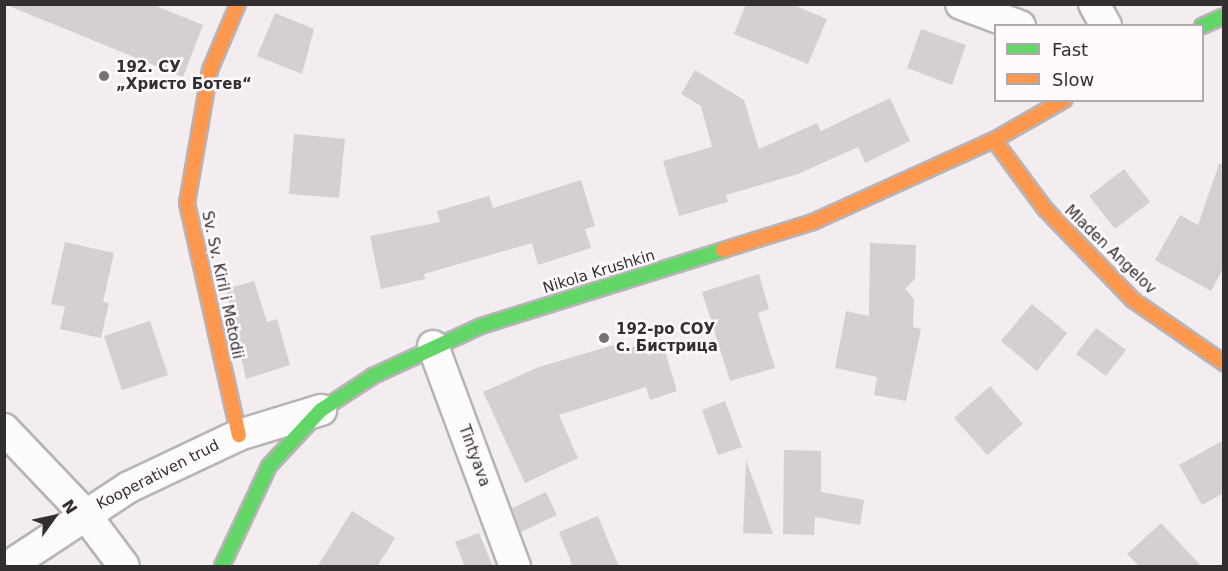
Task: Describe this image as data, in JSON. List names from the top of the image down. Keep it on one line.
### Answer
{"streets":{"street":["Mladen Angelov","Nikola Krushkin","Sv. Sv. Kiril i Metodii","Tintyava","Kooperativen trud"]},"crossings":[["Mladen Angelov","Nikola Krushkin"],["Nikola Krushkin","Tintyava"],["Nikola Krushkin","Kooperativen trud"],["Sv. Sv. Kiril i Metodii","Kooperativen trud"]],"places":["192. СУ „Христо Ботев“","192-ро СОУ с. Бистрица"],"legend":["Fast","Slow"],"north":"top right"}
